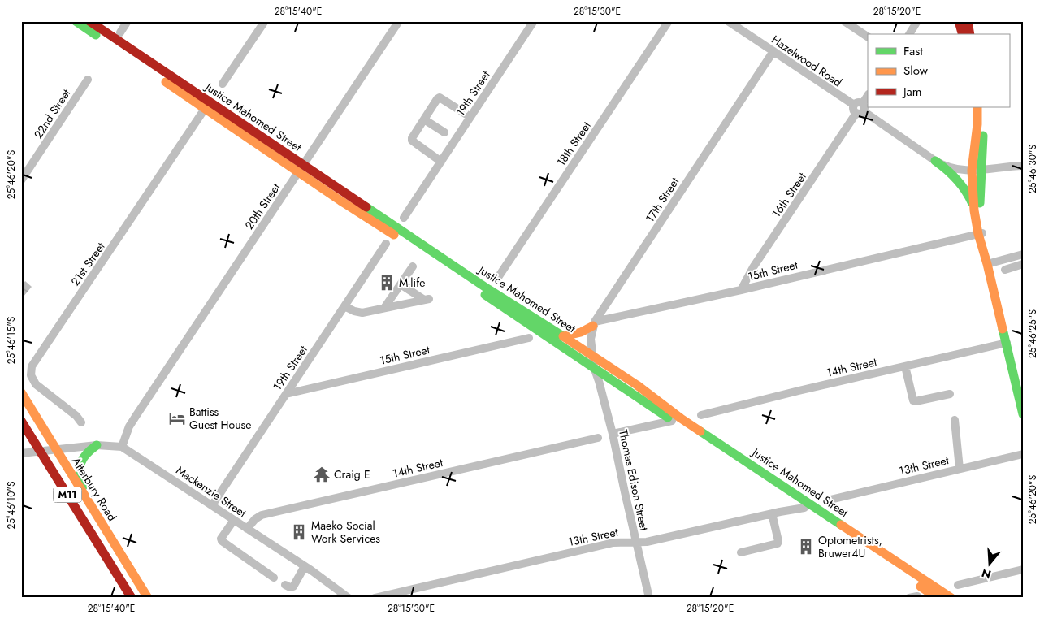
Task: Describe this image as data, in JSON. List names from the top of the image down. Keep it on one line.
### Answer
{"streets":{"main road":["Justice Mahomed Street","Atterbury Road","M11"],"street":["Hazelwood Road","19th Street","22nd Street","18th Street","16th Street","17th Street","20th Street","21st Street","15th Street","14th Street","13th Street","Thomas Edison Street","Mackenzie Street"]},"crossings":[["Hazelwood Road","16th Street"],["Hazelwood Road","17th Street"],["19th Street","15th Street"],["19th Street","Mackenzie Street"],["Justice Mahomed Street","17th Street"],["Justice Mahomed Street","20th Street"],["Justice Mahomed Street","21st Street"],["Justice Mahomed Street","13th Street"],["Justice Mahomed Street","Thomas Edison Street"],["16th Street","15th Street"],["17th Street","15th Street"],["17th Street","Thomas Edison Street"],["20th Street","Mackenzie Street"],["14th Street","Mackenzie Street"],["13th Street","Thomas Edison Street"],["Atterbury Road","Mackenzie Street"],["Mackenzie Street","M11"]],"places":{"building":["M-life","Maeko Social Work Services","Optometrists, Bruwer4U"],"hotel":["Battiss Guest House"],"temple":["Craig E"]},"legend":["Fast","Slow","Jam"],"north":"bottom","coordinates":["28°15'40\"E","28°15'30\"E","28°15'20\"E","25°46'30\"S","25°46'20\"S","25°46'25\"S","25°46'15\"S","25°46'10\"S"]}
